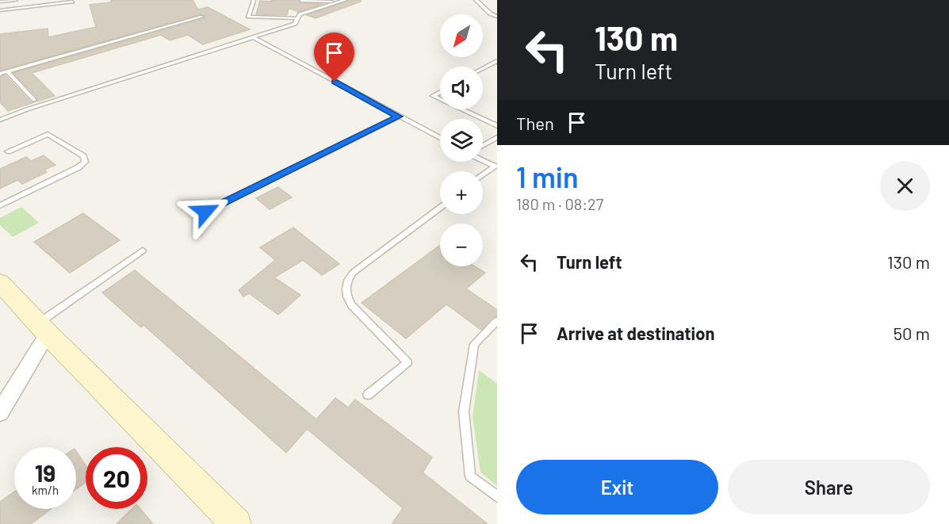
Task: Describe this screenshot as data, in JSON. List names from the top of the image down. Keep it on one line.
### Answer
{"north":"bottom left","page":{"turn":["130 m","Turn left"],"map_buttons":["+","−"],"then":"Then","heading":["1 min","180 m · 08:27"],"list":[{"name":"Turn left","value":"130 m"},{"name":"Arrive at destination","value":"50 m"}],"speed":"19 km/h","limit":"20","buttons":["Exit","Share"]}}
